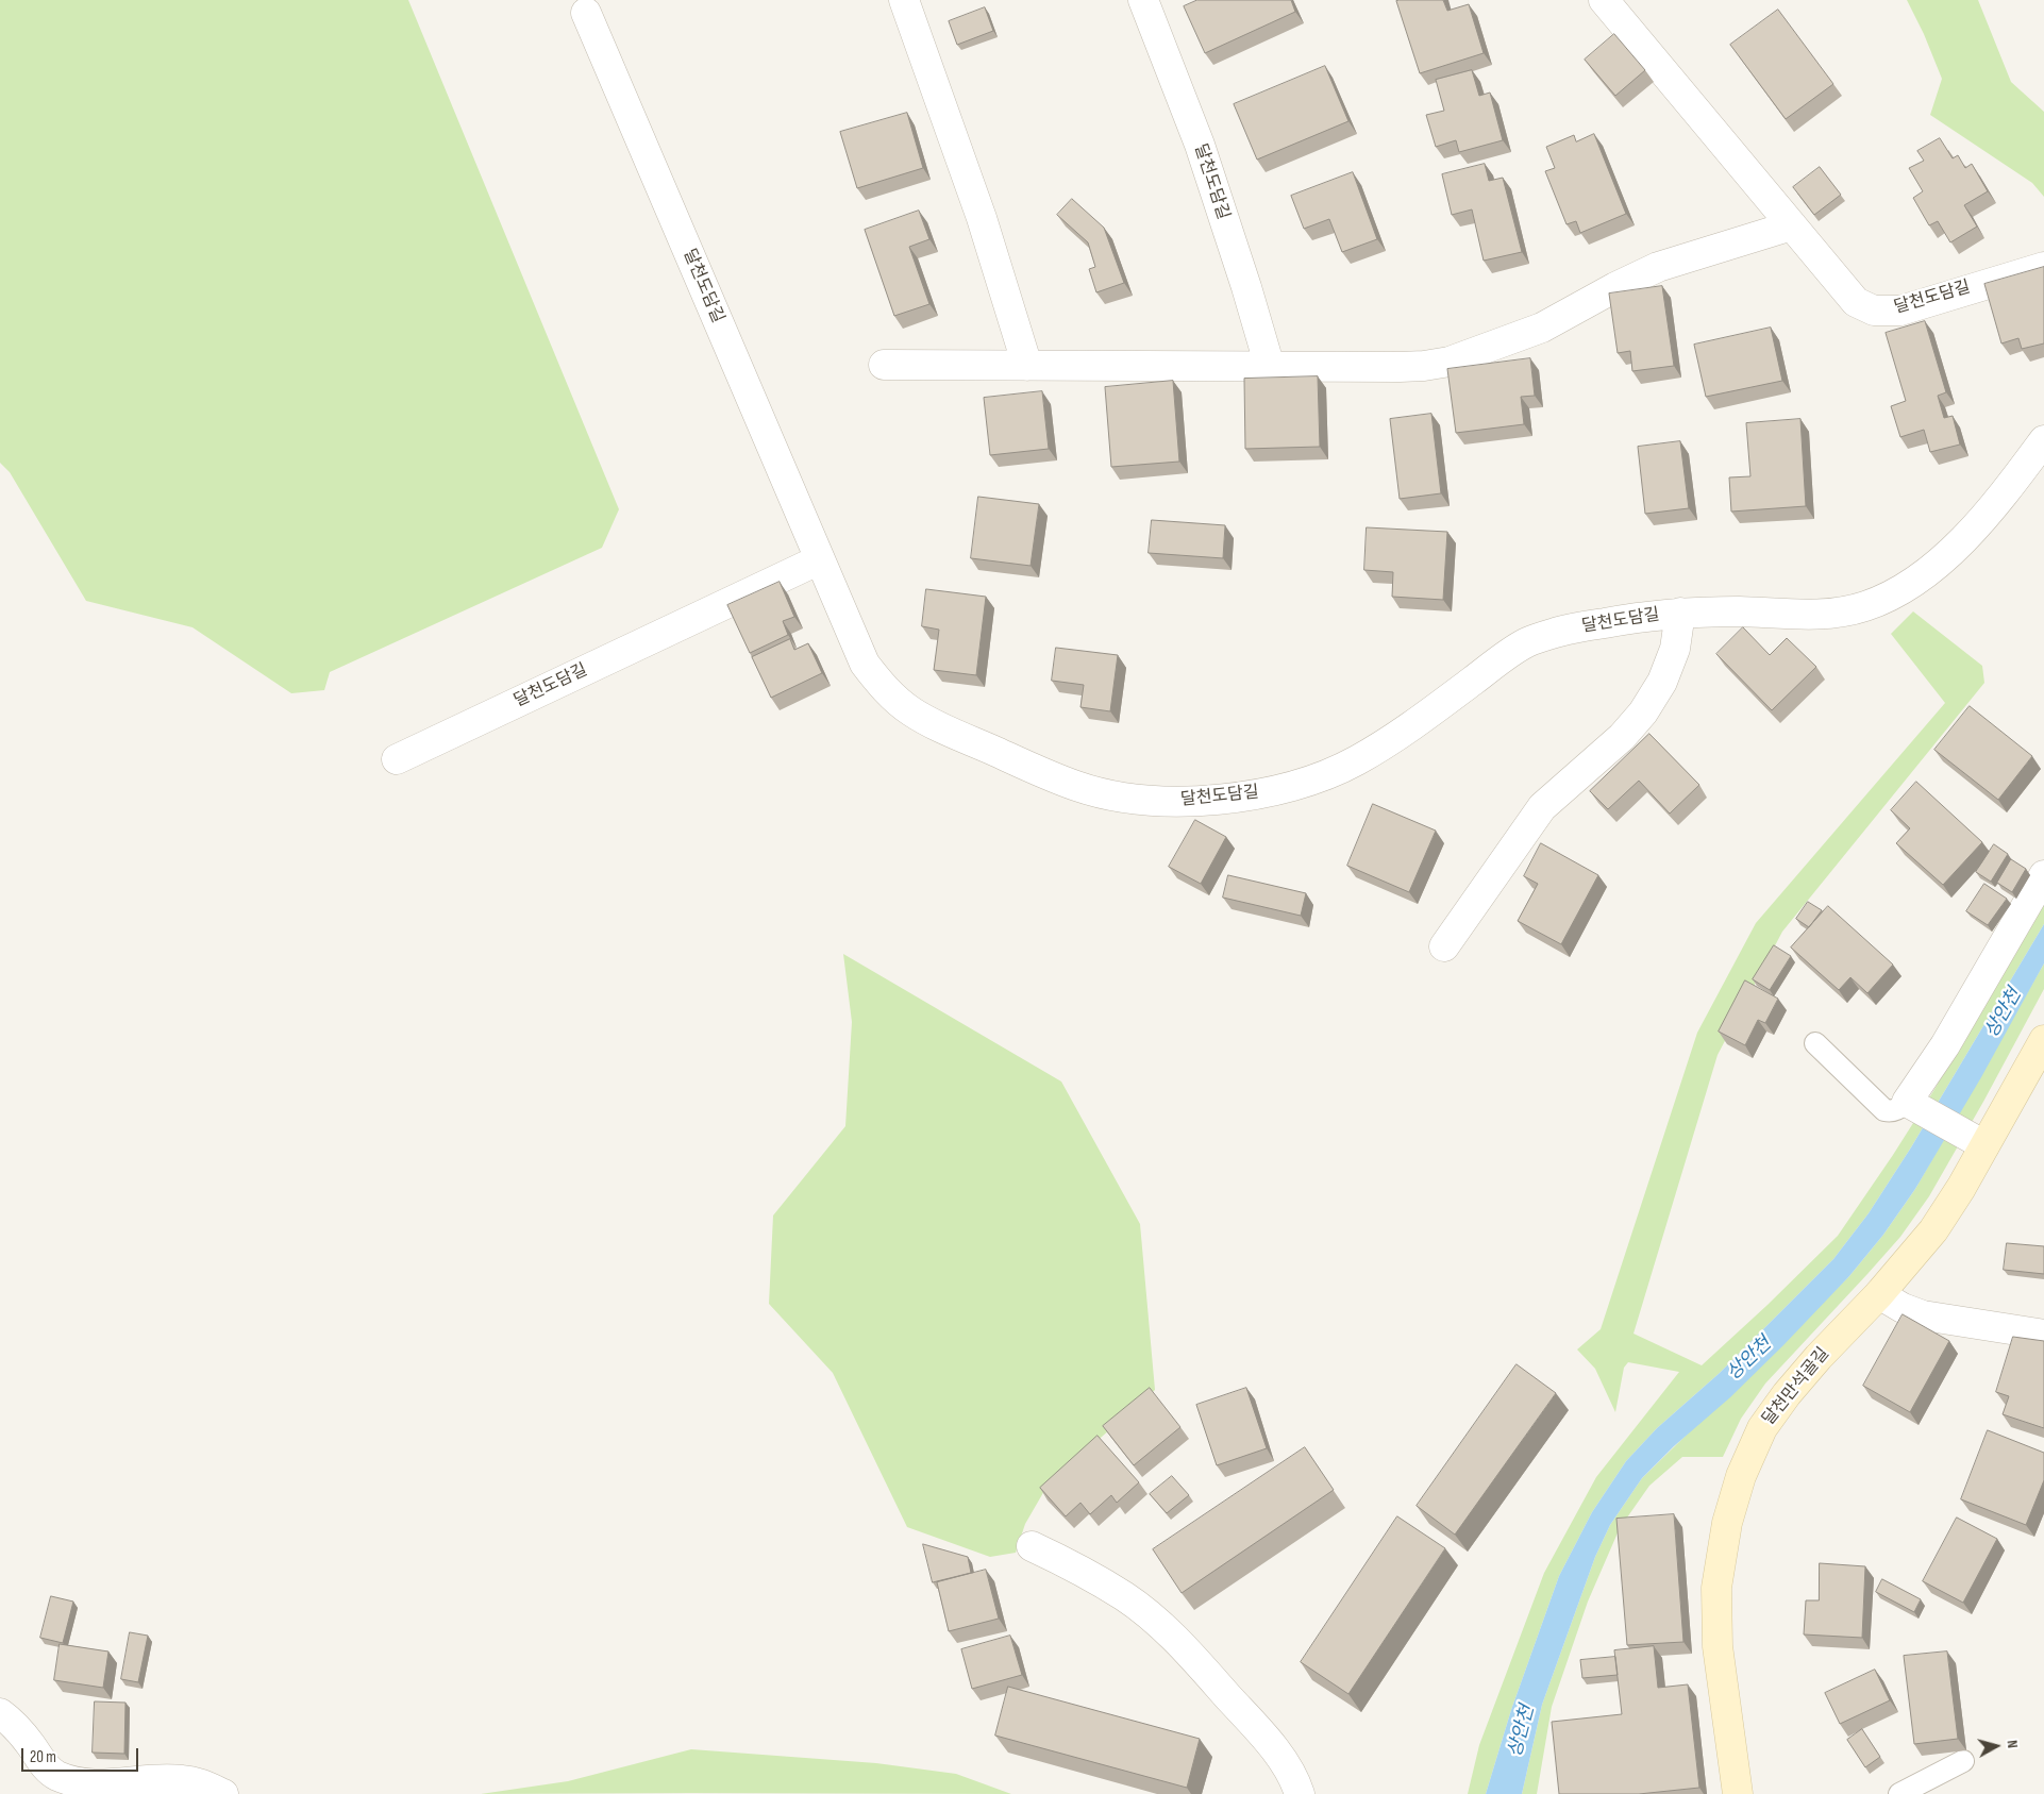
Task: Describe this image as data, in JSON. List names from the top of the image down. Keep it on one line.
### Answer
{"streets":{"street":["달천도담길","달천만석골길"]},"water":["상안천"],"scale_bar":"20 m","north":"right"}
